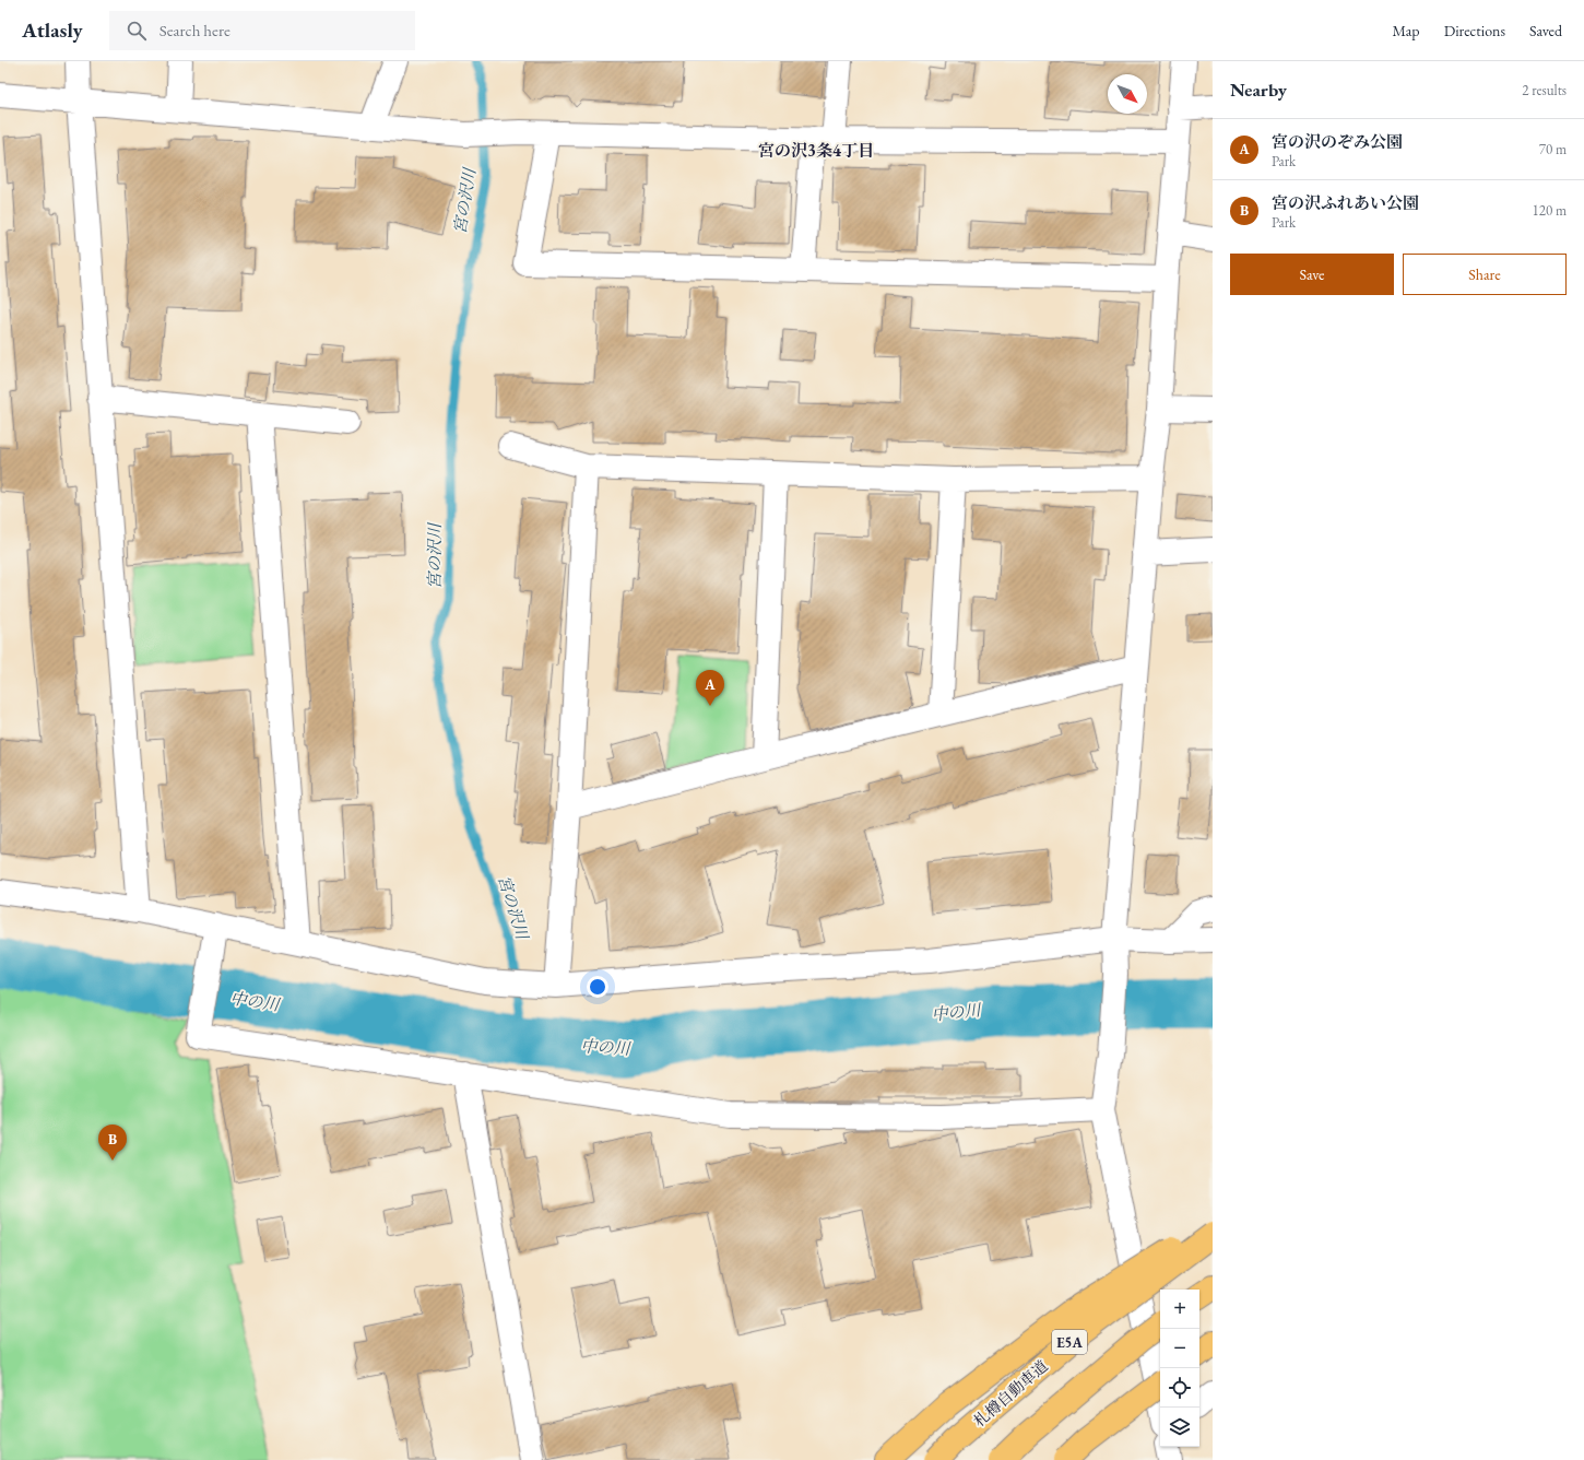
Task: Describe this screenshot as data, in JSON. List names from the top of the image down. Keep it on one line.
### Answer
{"streets":{"highway":["E5A","札樽自動車道"]},"districts":["宮の沢3条4丁目"],"water":["宮の沢川","中の川"],"north":"bottom right","page":{"header":"Atlasly","search":"Search here","nav":["Map","Directions","Saved"],"heading":["Nearby","2 results"],"list":[{"mark":"A","name":"宮の沢のぞみ公園","note":"Park","value":"70 m"},{"mark":"B","name":"宮の沢ふれあい公園","note":"Park","value":"120 m"}],"buttons":["Save","Share"],"pins":["A","B"],"map_buttons":["+","−"]}}
